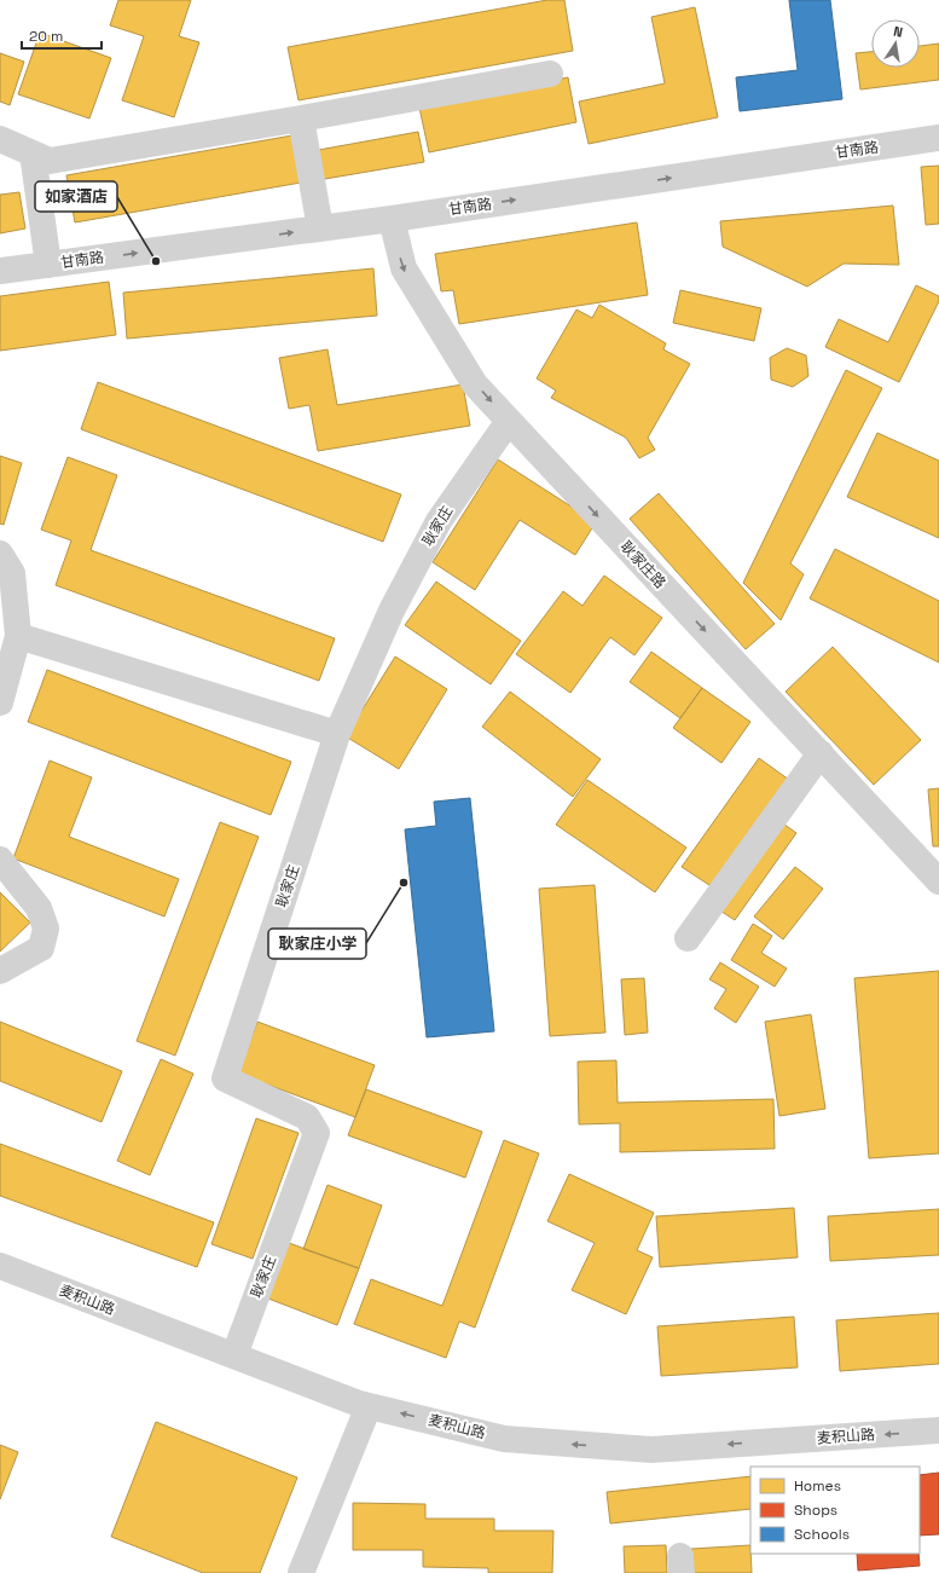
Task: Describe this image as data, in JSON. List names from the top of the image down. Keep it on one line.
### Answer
{"streets":{"street":["甘南路","耿家庄","耿家庄路","麦积山路"]},"crossings":[["甘南路","耿家庄路"],["耿家庄","耿家庄路"],["耿家庄","麦积山路"]],"one_way":["耿家庄路","麦积山路"],"places":["如家酒店","耿家庄小学"],"legend":["Homes","Shops","Schools"],"scale_bar":"20 m","north":"top"}
